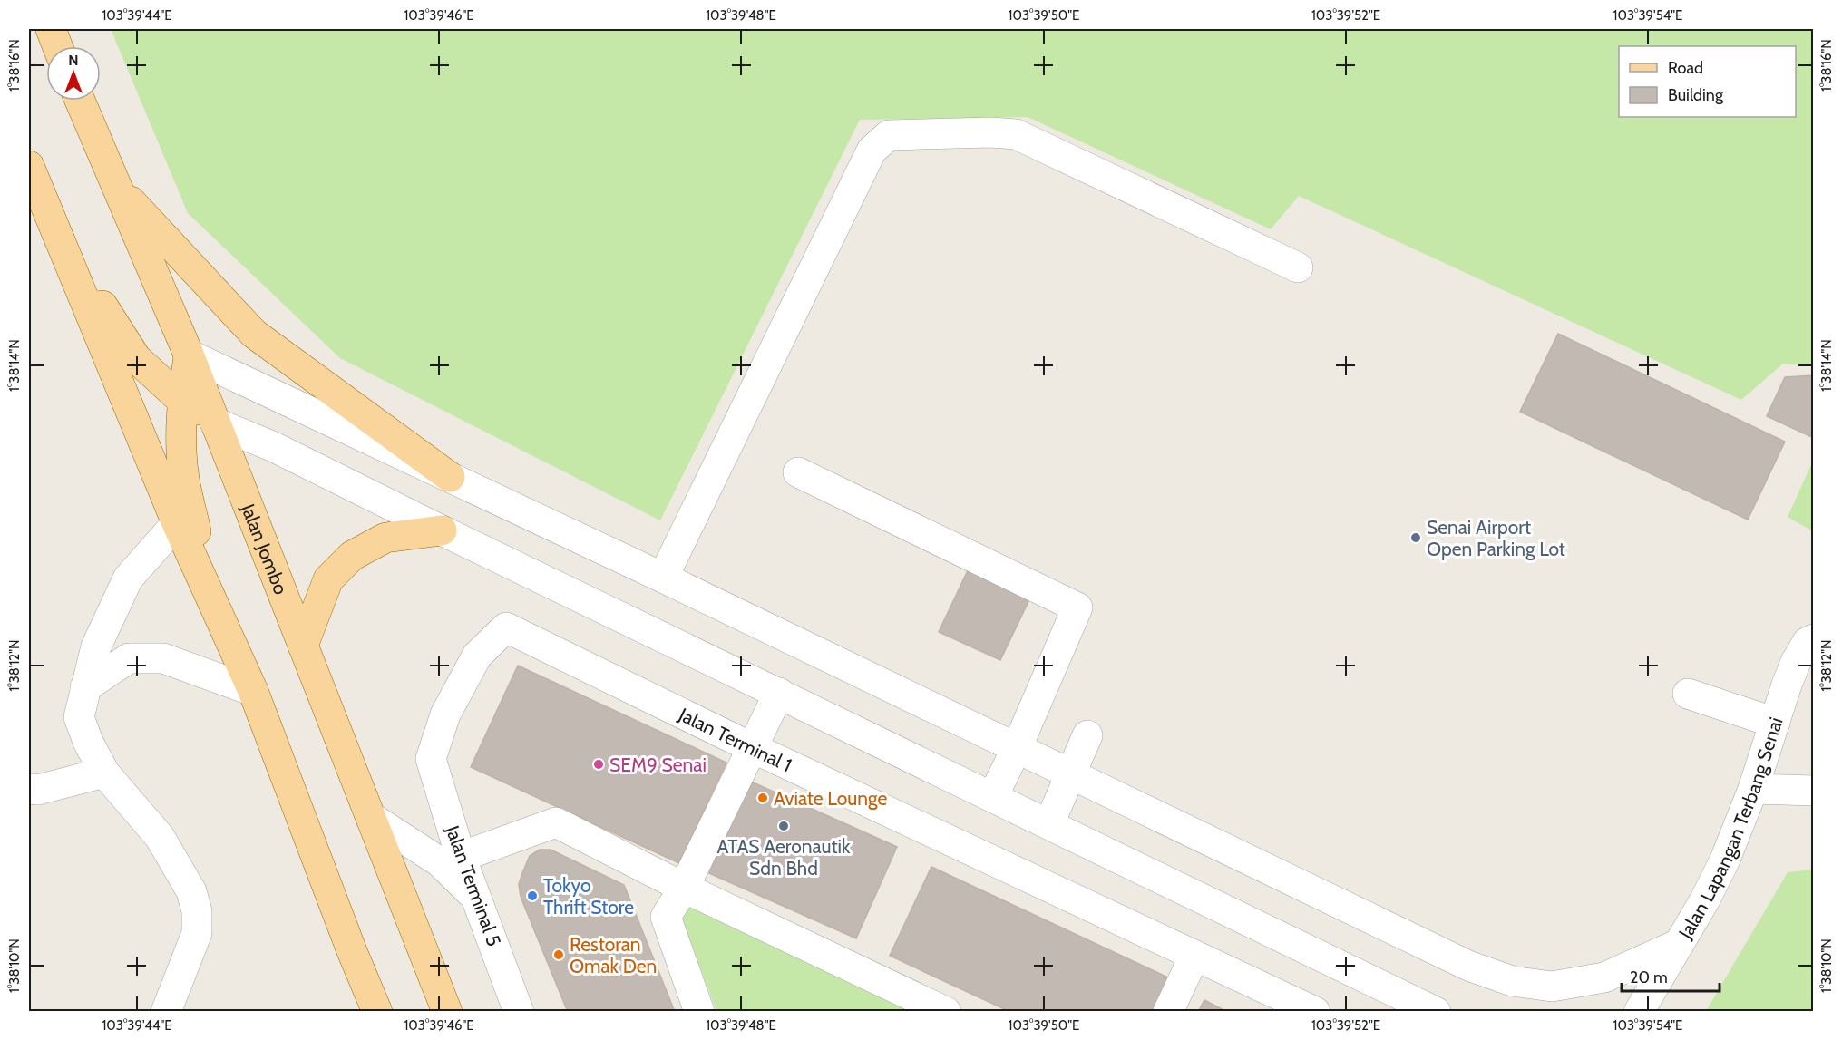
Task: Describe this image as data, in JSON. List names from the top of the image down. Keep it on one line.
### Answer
{"streets":{"main road":["Jalan Jombo"],"street":["Jalan Terminal 1","Jalan Lapangan Terbang Senai","Jalan Terminal 5"]},"crossings":[["Jalan Terminal 1","Jalan Terminal 5"]],"places":["Senai Airport Open Parking Lot","SEM9 Senai","Aviate Lounge","ATAS Aeronautik Sdn Bhd","Tokyo Thrift Store","Restoran Omak Den"],"legend":["Road","Building"],"scale_bar":"20 m","north":"top","coordinates":["103°39'44\"E","103°39'46\"E","103°39'48\"E","103°39'50\"E","103°39'52\"E","103°39'54\"E","1°38'16\"N","1°38'14\"N","1°38'12\"N","1°38'10\"N"]}
